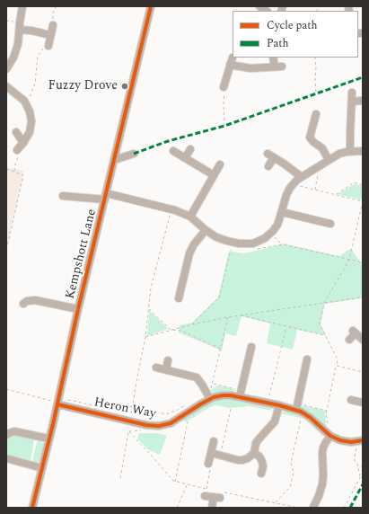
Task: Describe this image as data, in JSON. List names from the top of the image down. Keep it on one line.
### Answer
{"streets":{"street":["Kempshott Lane","Heron Way"]},"crossings":[["Kempshott Lane","Heron Way"]],"places":["Fuzzy Drove"],"legend":["Cycle path","Path"]}
